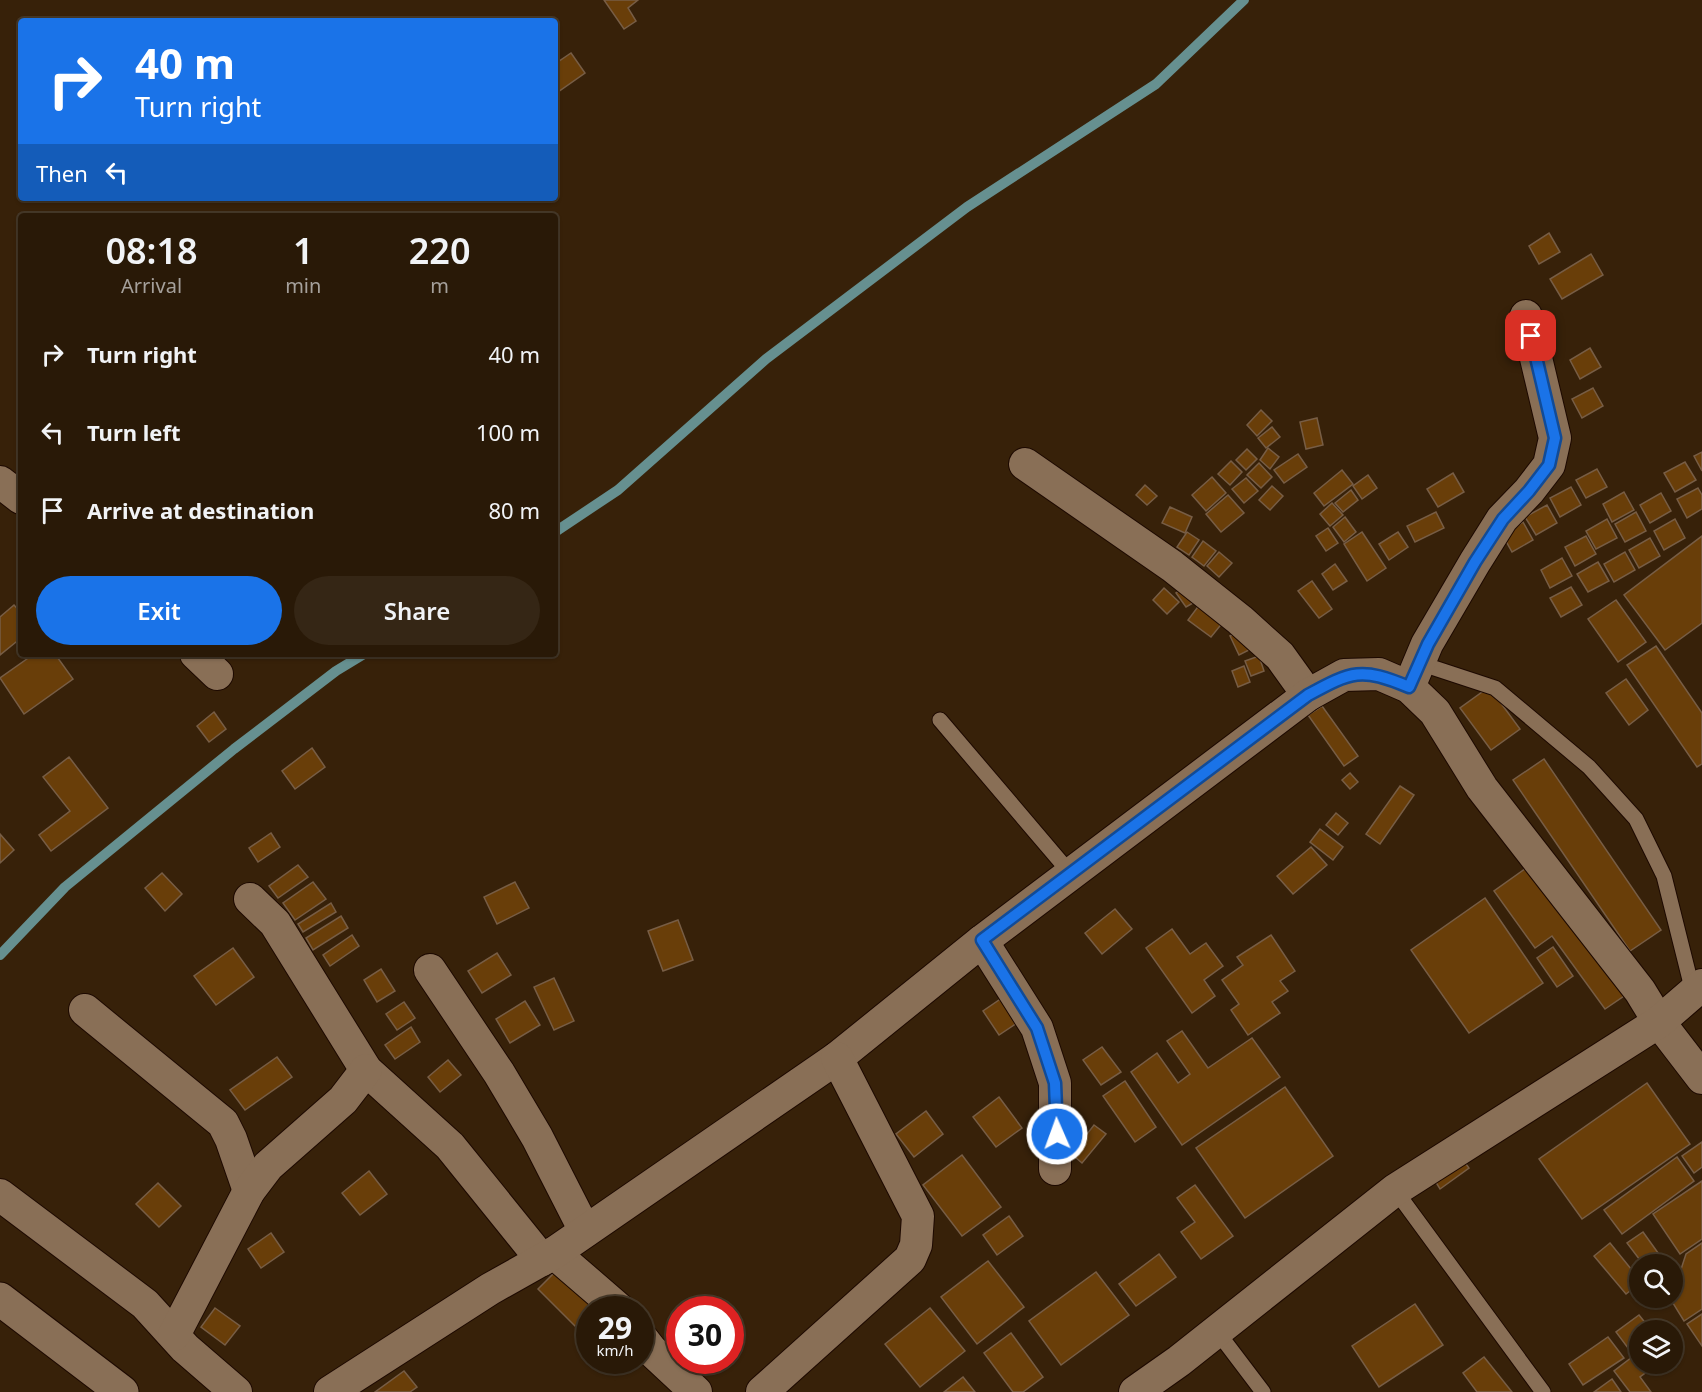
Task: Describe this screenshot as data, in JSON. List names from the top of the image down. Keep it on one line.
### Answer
{"page":{"turn":["40 m","Turn right"],"then":"Then","eta":["08:18","Arrival","1","min","220","m"],"list":[{"name":"Turn right","value":"40 m"},{"name":"Turn left","value":"100 m"},{"name":"Arrive at destination","value":"80 m"}],"buttons":["Exit","Share"],"speed":"29 km/h","limit":"30"}}
